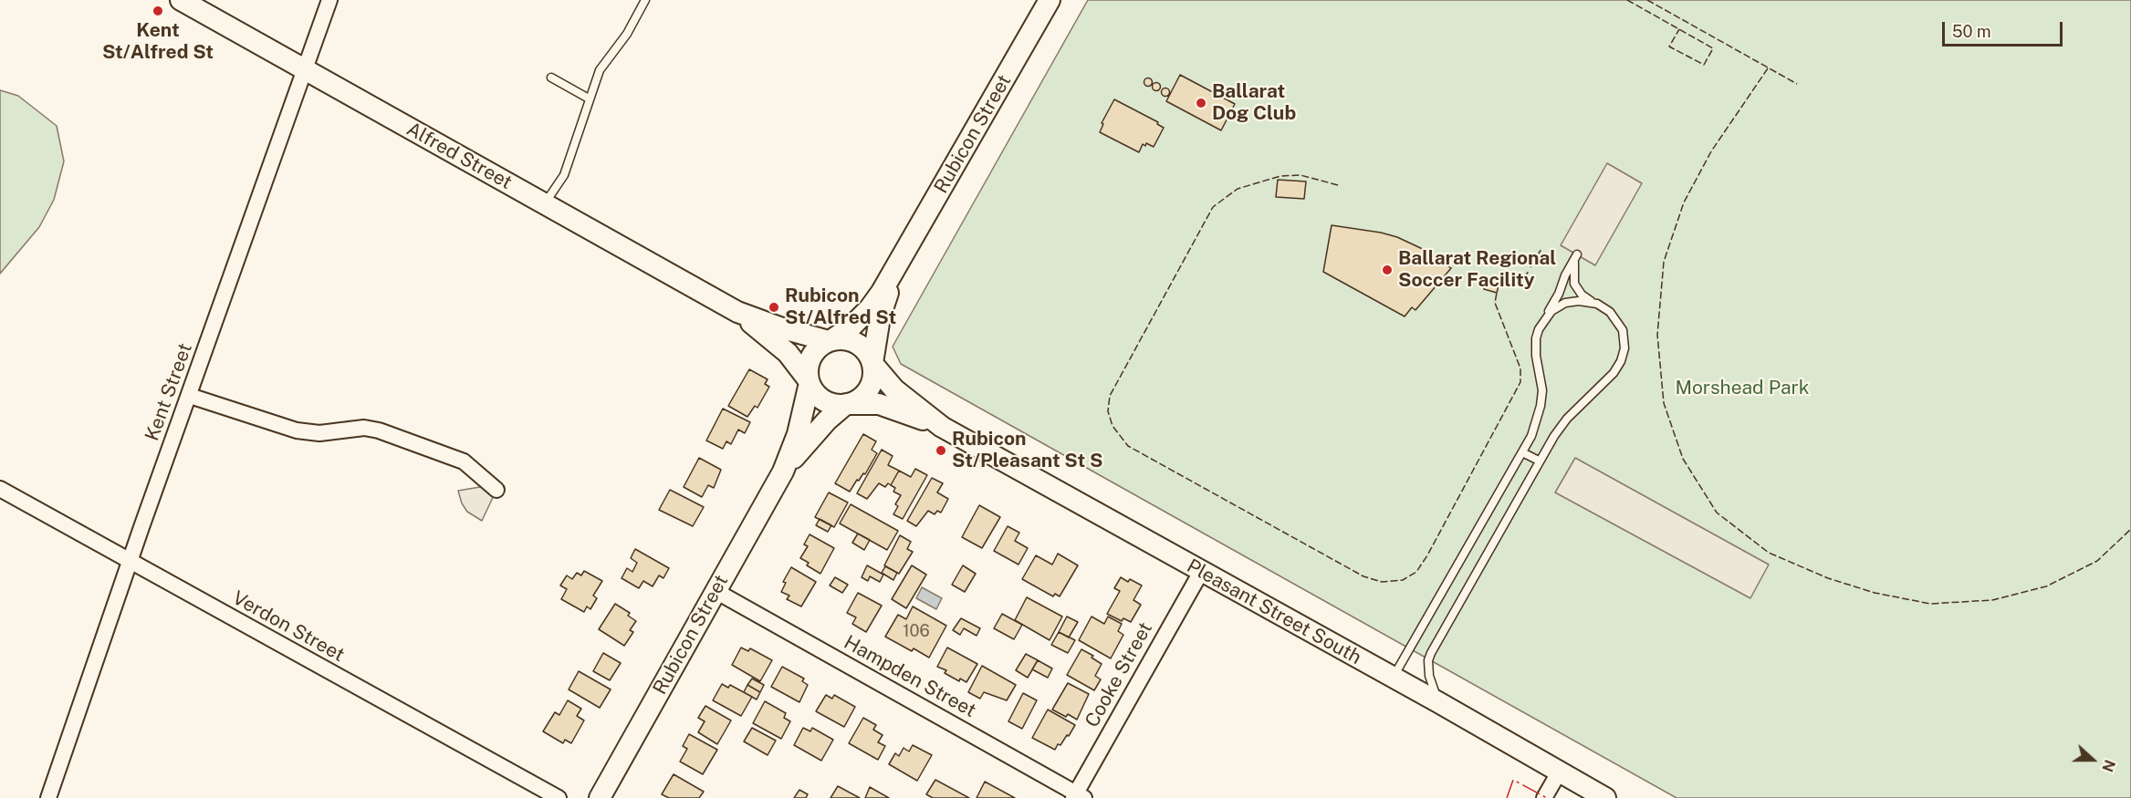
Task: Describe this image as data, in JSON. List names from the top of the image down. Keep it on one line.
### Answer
{"streets":{"street":["Rubicon Street","Alfred Street","Kent Street","Pleasant Street South","Verdon Street","Cooke Street","Hampden Street"]},"crossings":[["Rubicon Street","Alfred Street"],["Rubicon Street","Pleasant Street South"],["Rubicon Street","Hampden Street"],["Alfred Street","Kent Street"],["Alfred Street","Pleasant Street South"],["Kent Street","Verdon Street"],["Pleasant Street South","Cooke Street"],["Cooke Street","Hampden Street"]],"parks":["Morshead Park"],"places":["Kent St/Alfred St","Ballarat Dog Club","Ballarat Regional Soccer Facility","Rubicon St/Alfred St","Rubicon St/Pleasant St S"],"house_numbers":["106"],"scale_bar":"50 m","north":"right"}
